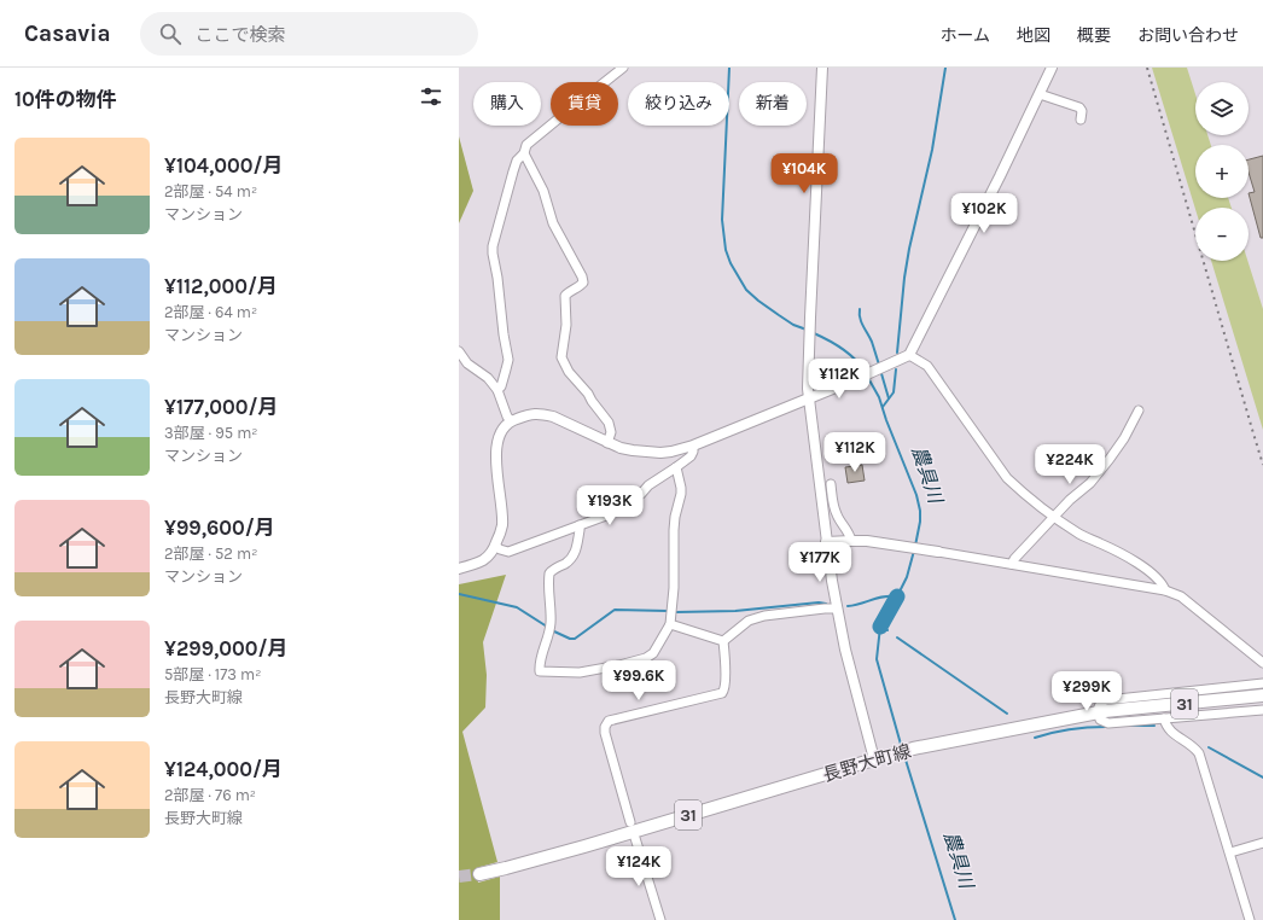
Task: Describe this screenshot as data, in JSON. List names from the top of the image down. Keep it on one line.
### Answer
{"streets":{"main road":["31","長野大町線"]},"water":["農具川"],"page":{"header":"Casavia","search":"ここで検索","nav":["ホーム","地図","概要","お問い合わせ"],"heading":"10件の物件","map_buttons":["+","−"],"chip":["購入","賃貸","絞り込み","新着"],"list":[{"name":"¥104,000/月","note":"2部屋 · 54 m² · マンション"},{"name":"¥112,000/月","note":"2部屋 · 64 m² · マンション"},{"name":"¥177,000/月","note":"3部屋 · 95 m² · マンション"},{"name":"¥99,600/月","note":"2部屋 · 52 m² · マンション"},{"name":"¥299,000/月","note":"5部屋 · 173 m² · 長野大町線"},{"name":"¥124,000/月","note":"2部屋 · 76 m² · 長野大町線"}],"price":["¥104K","¥102K","¥112K","¥112K","¥224K","¥193K","¥177K","¥99.6K","¥299K","¥124K"]}}
